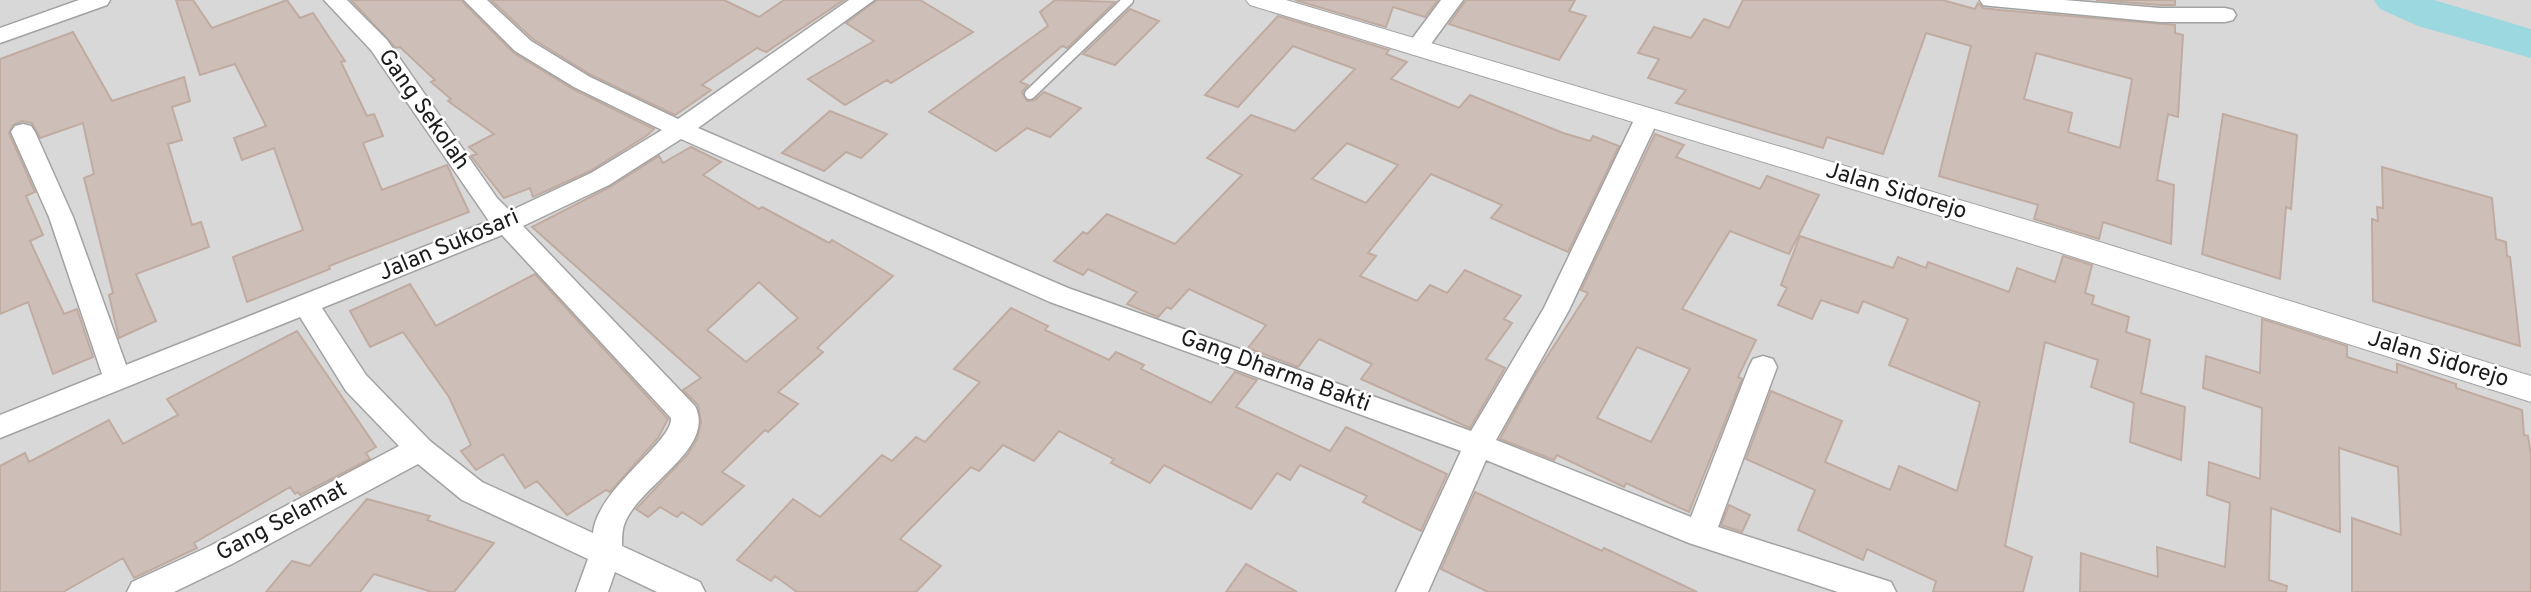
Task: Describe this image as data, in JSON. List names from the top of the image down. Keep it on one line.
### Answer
{"streets":{"street":["Gang Sekolah","Jalan Sidorejo","Jalan Sukosari","Gang Dharma Bakti","Gang Selamat"]},"crossings":[["Gang Sekolah","Jalan Sukosari"],["Jalan Sukosari","Gang Dharma Bakti"]]}
